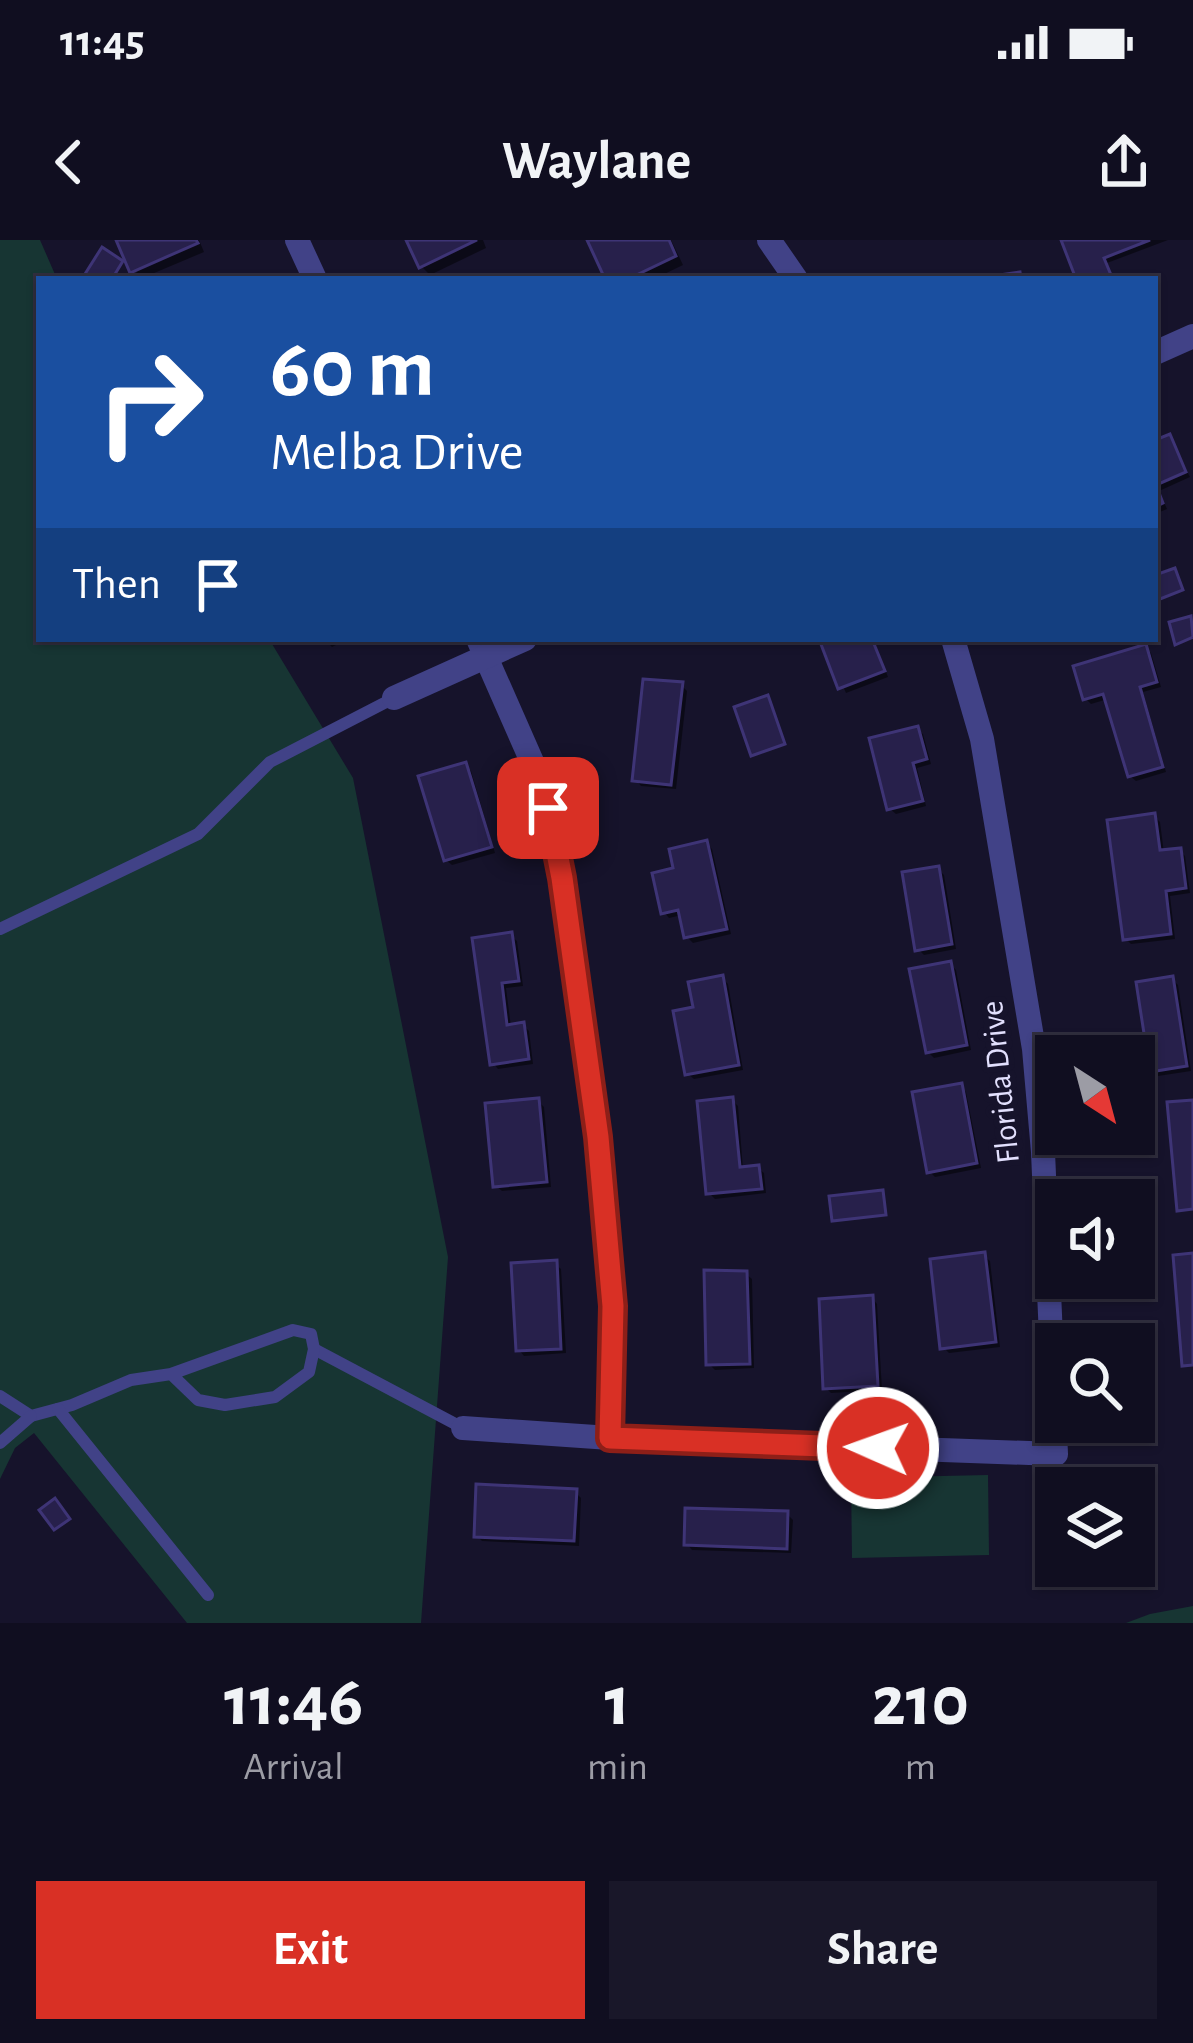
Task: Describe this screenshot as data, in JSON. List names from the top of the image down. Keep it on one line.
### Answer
{"streets":{"street":["Florida Drive"]},"north":"bottom right","page":{"status":"11:45","header":"Waylane","turn":["60 m","Melba Drive"],"then":"Then","eta":["11:46","Arrival","1","min","210","m"],"buttons":["Exit","Share"]}}
